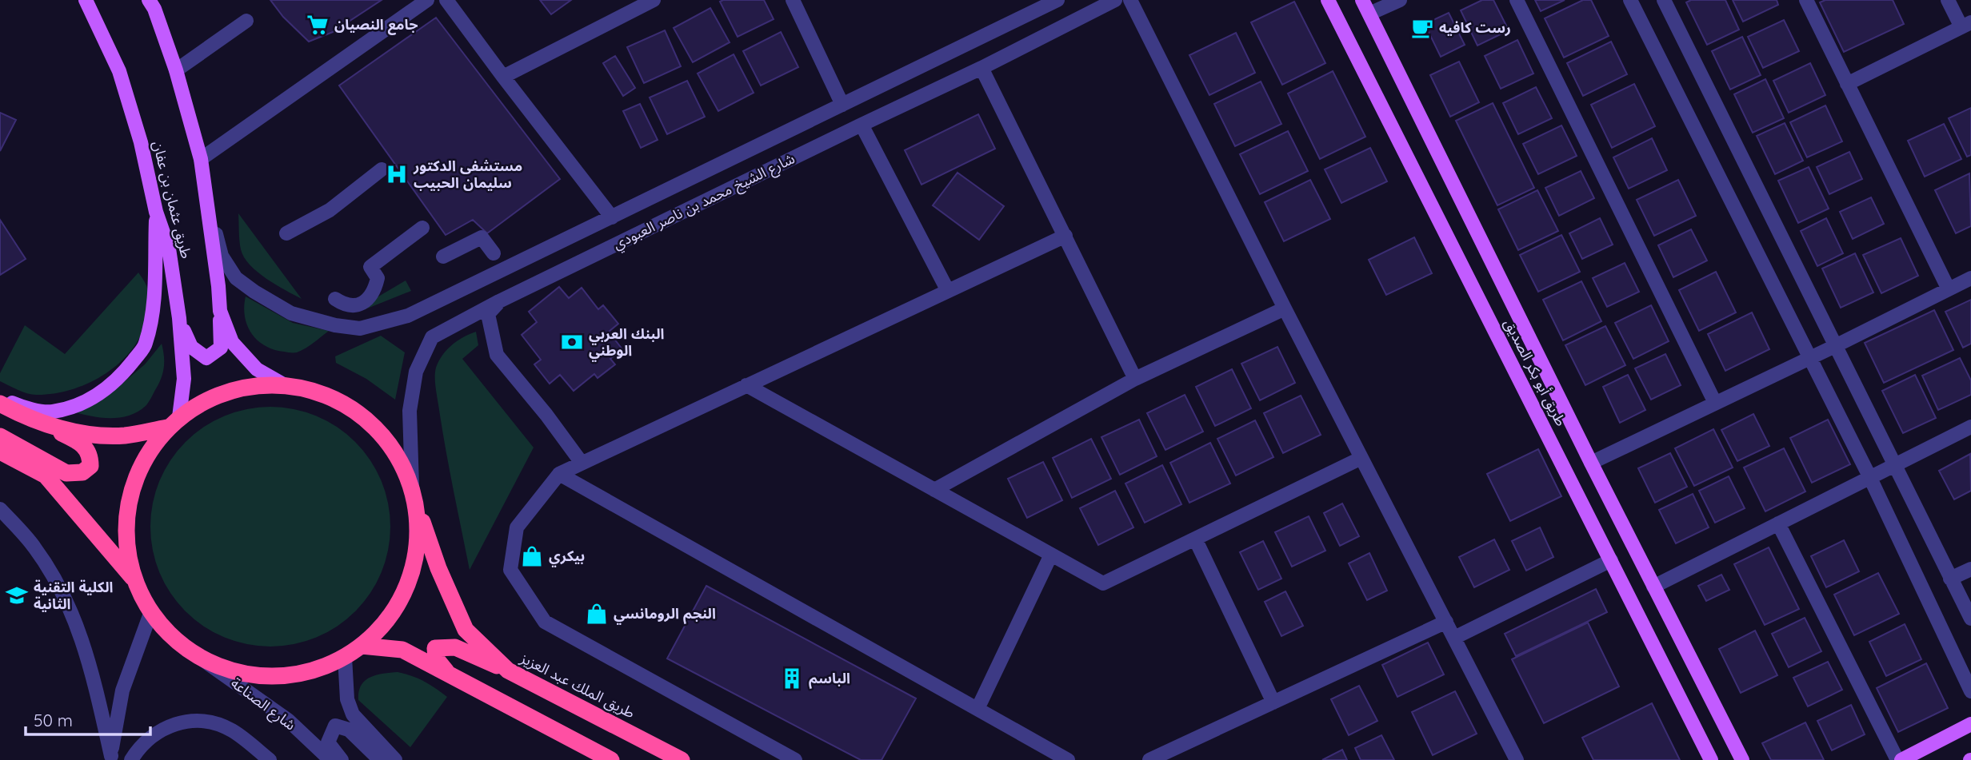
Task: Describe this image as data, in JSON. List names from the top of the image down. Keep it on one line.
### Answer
{"streets":{"highway":["طريق الملك عبد العزيز"],"main road":["طريق عثمان بن عفان","طريق أبو بكر الصديق"],"street":["شارع الشيخ محمد بن ناصر العبودي","شارع الصناعة"]},"crossings":[["طريق عثمان بن عفان","شارع الشيخ محمد بن ناصر العبودي"]],"places":{"supermarket":["جامع النصيان"],"cafe":["رست كافيه"],"hospital":["مستشفى الدكتور سليمان الحبيب"],"bank":["البنك العربي الوطني"],"shop":["بيكري","النجم الرومانسي"],"school or university":["الكلية التقنية الثانية"],"building":["الباسم"]},"scale_bar":"50 m"}
